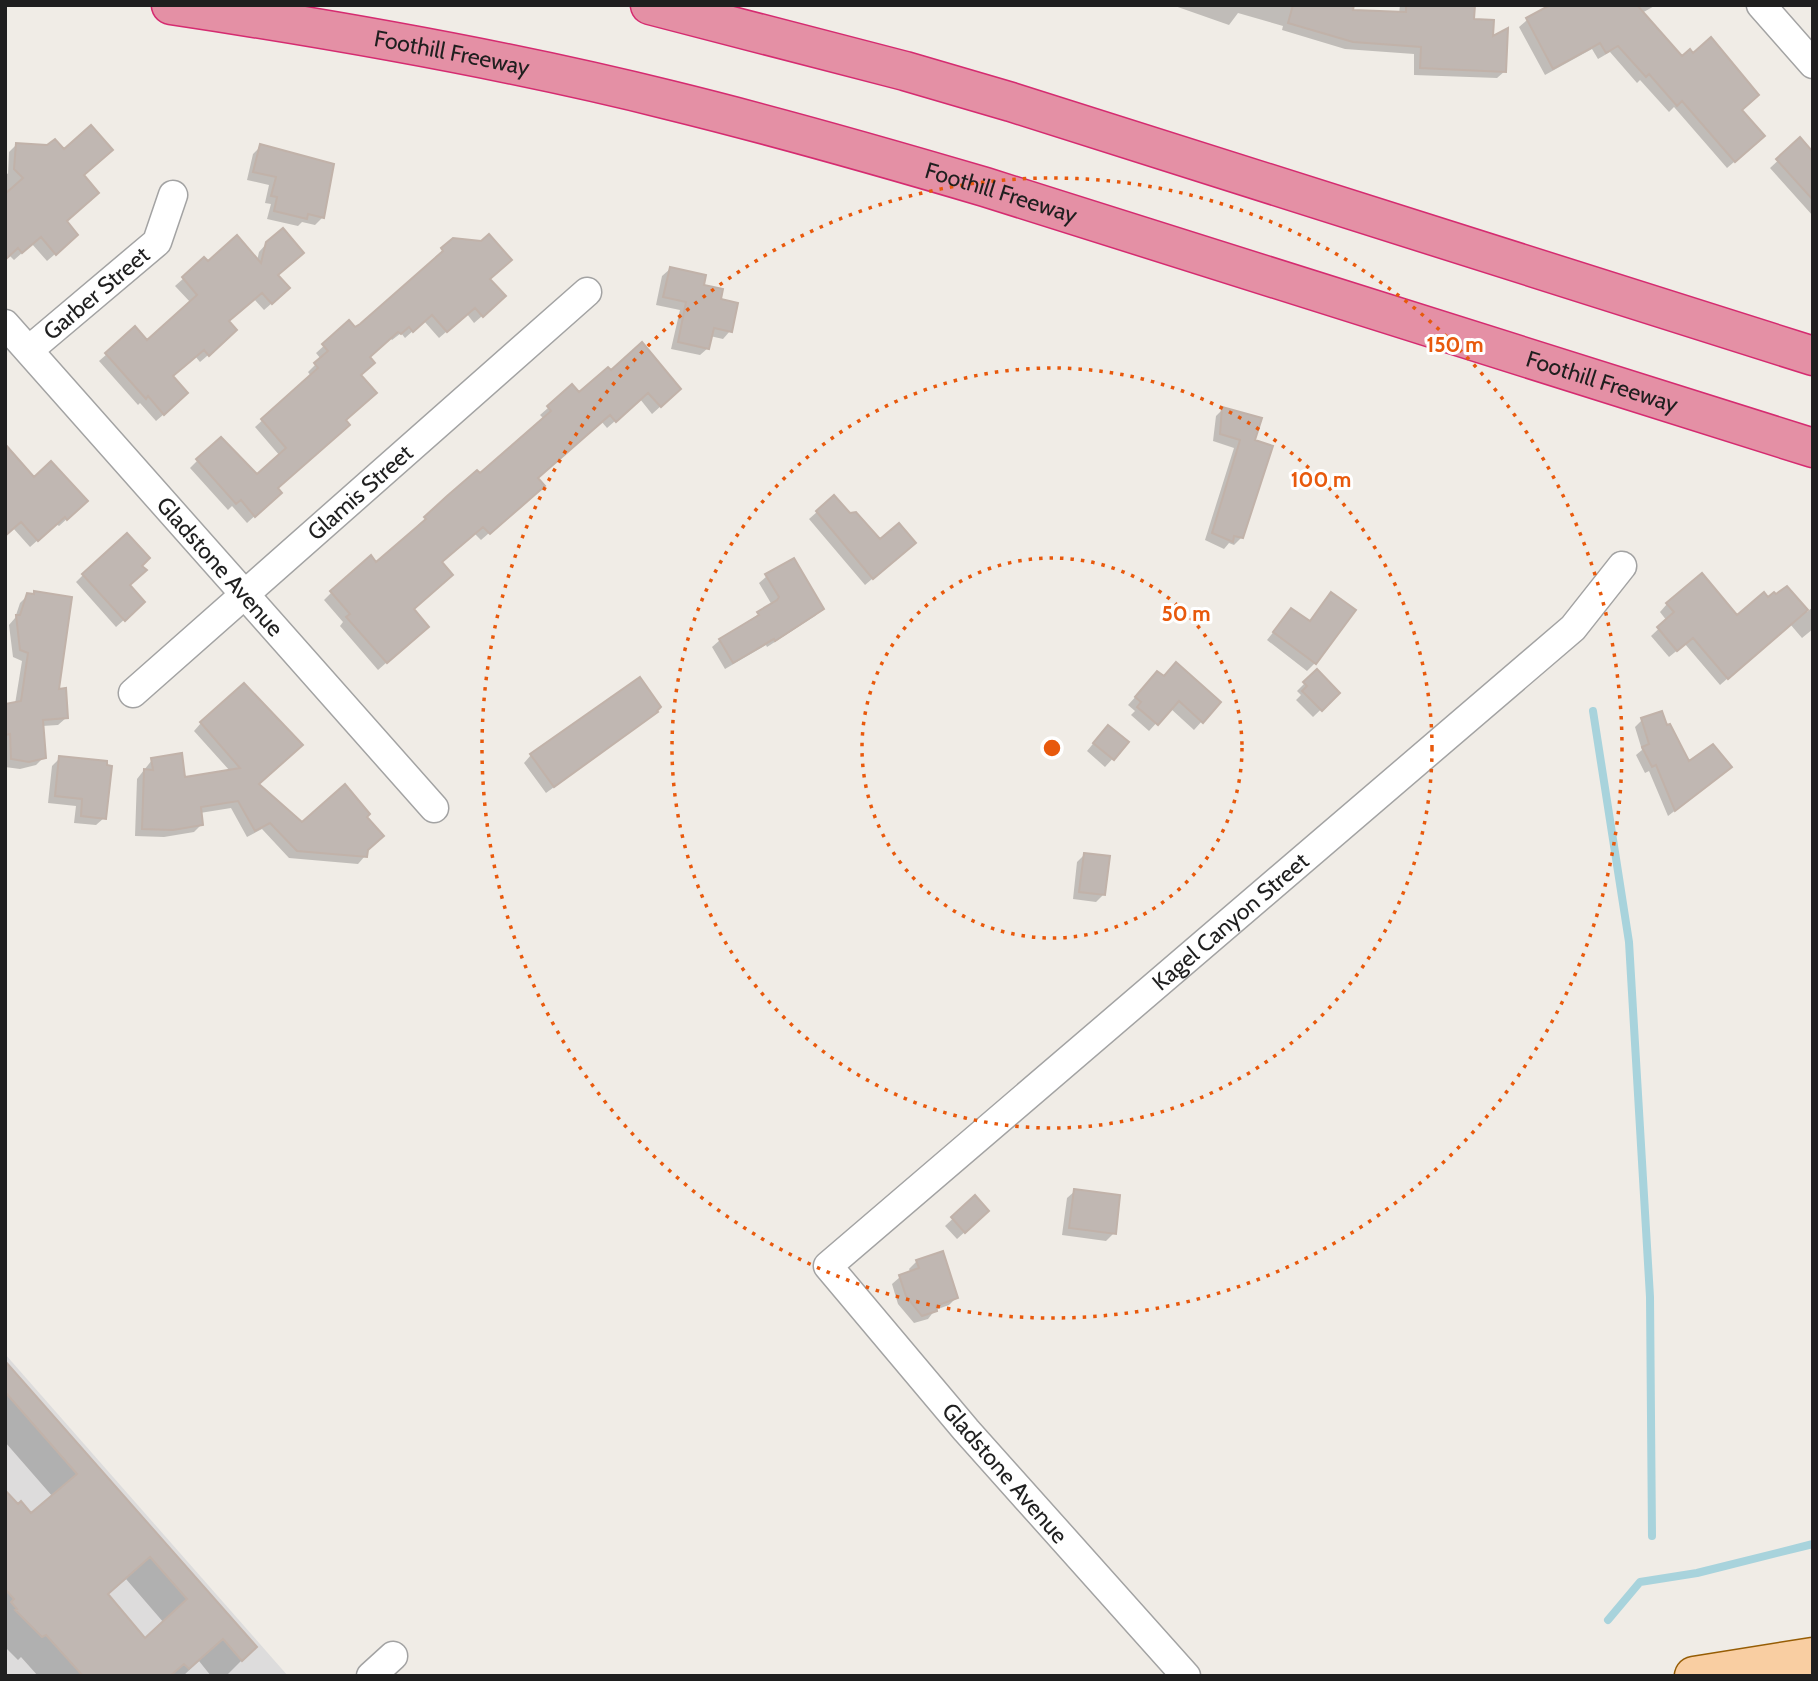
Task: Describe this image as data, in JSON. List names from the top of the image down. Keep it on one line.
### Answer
{"streets":{"highway":["Foothill Freeway"],"street":["Garber Street","Glamis Street","Gladstone Avenue","Kagel Canyon Street"]},"crossings":[["Garber Street","Gladstone Avenue"],["Glamis Street","Gladstone Avenue"],["Gladstone Avenue","Kagel Canyon Street"]],"rings":["150 m","100 m","50 m"]}
